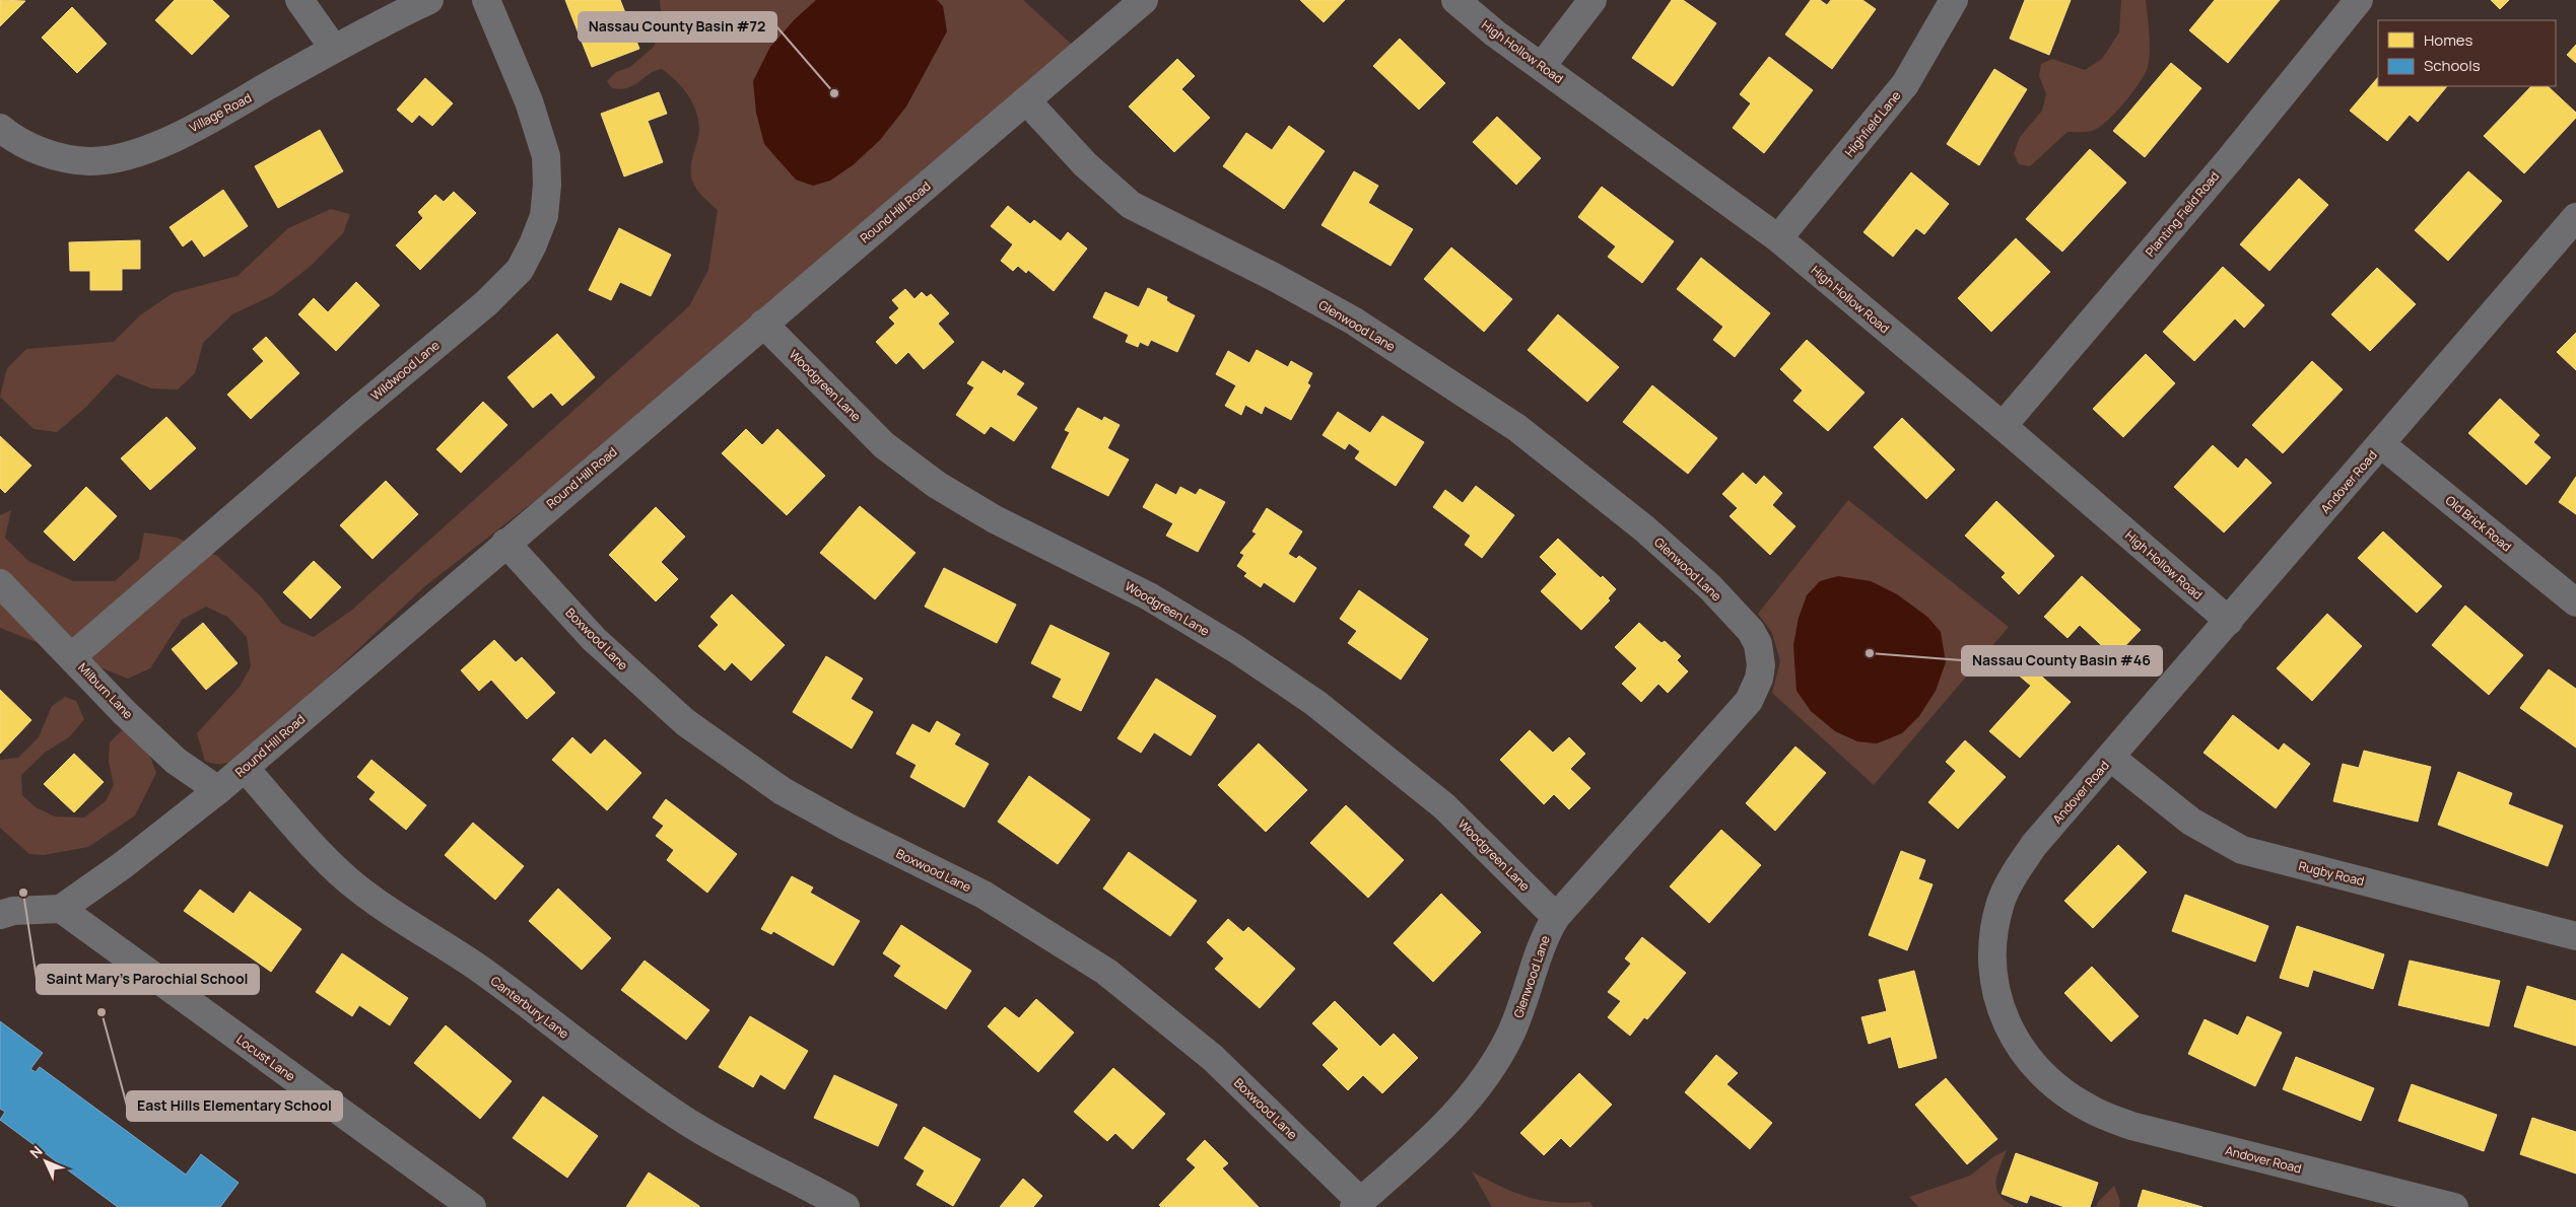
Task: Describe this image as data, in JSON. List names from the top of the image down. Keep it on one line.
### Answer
{"streets":{"street":["High Hollow Road","Village Road","Highfield Lane","Round Hill Road","Planting Field Road","Glenwood Lane","Wildwood Lane","Woodgreen Lane","Andover Road","Old Brick Road","Boxwood Lane","Milburn Lane","Rugby Road","Canterbury Lane","Locust Lane"]},"crossings":[["High Hollow Road","Highfield Lane"],["High Hollow Road","Planting Field Road"],["High Hollow Road","Andover Road"],["Round Hill Road","Glenwood Lane"],["Round Hill Road","Woodgreen Lane"],["Round Hill Road","Boxwood Lane"],["Round Hill Road","Milburn Lane"],["Round Hill Road","Canterbury Lane"],["Round Hill Road","Locust Lane"],["Glenwood Lane","Woodgreen Lane"],["Glenwood Lane","Boxwood Lane"],["Wildwood Lane","Milburn Lane"],["Andover Road","Old Brick Road"],["Andover Road","Rugby Road"]],"places":["Nassau County Basin #72","Nassau County Basin #46","Saint Mary's Parochial School","East Hills Elementary School"],"legend":["Homes","Schools"],"north":"top left"}
